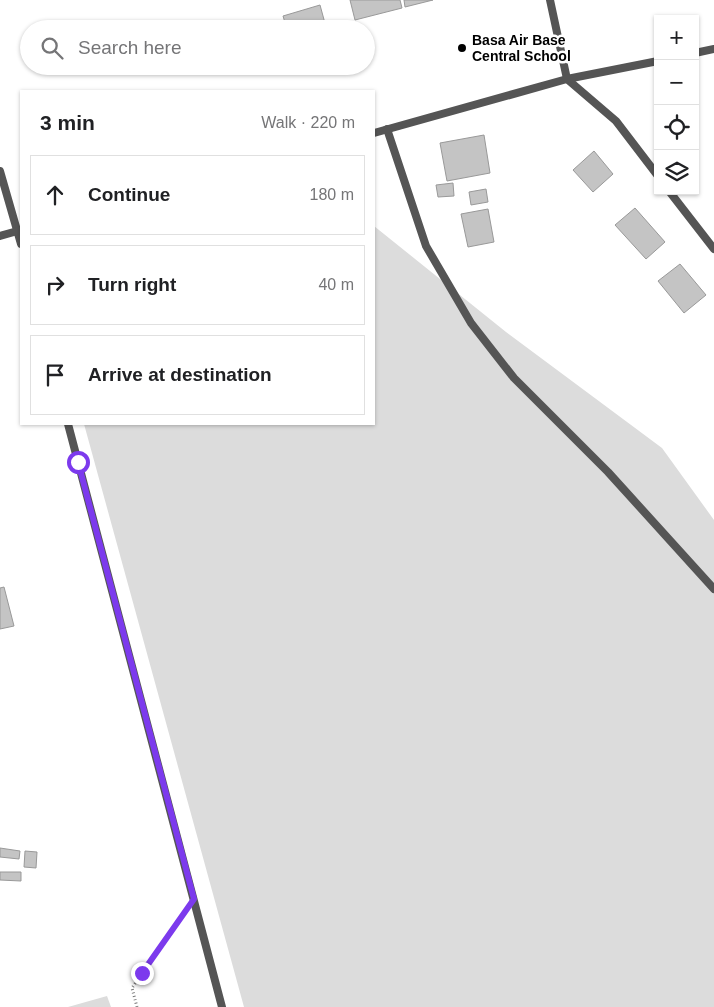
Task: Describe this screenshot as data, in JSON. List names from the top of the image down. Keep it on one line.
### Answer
{"places":["Basa Air Base Central School"],"page":{"map_buttons":["+","−"],"search":"Search here","heading":["3 min","Walk · 220 m"],"list":[["Continue","180 m"],["Turn right","40 m"],"Arrive at destination"]}}
